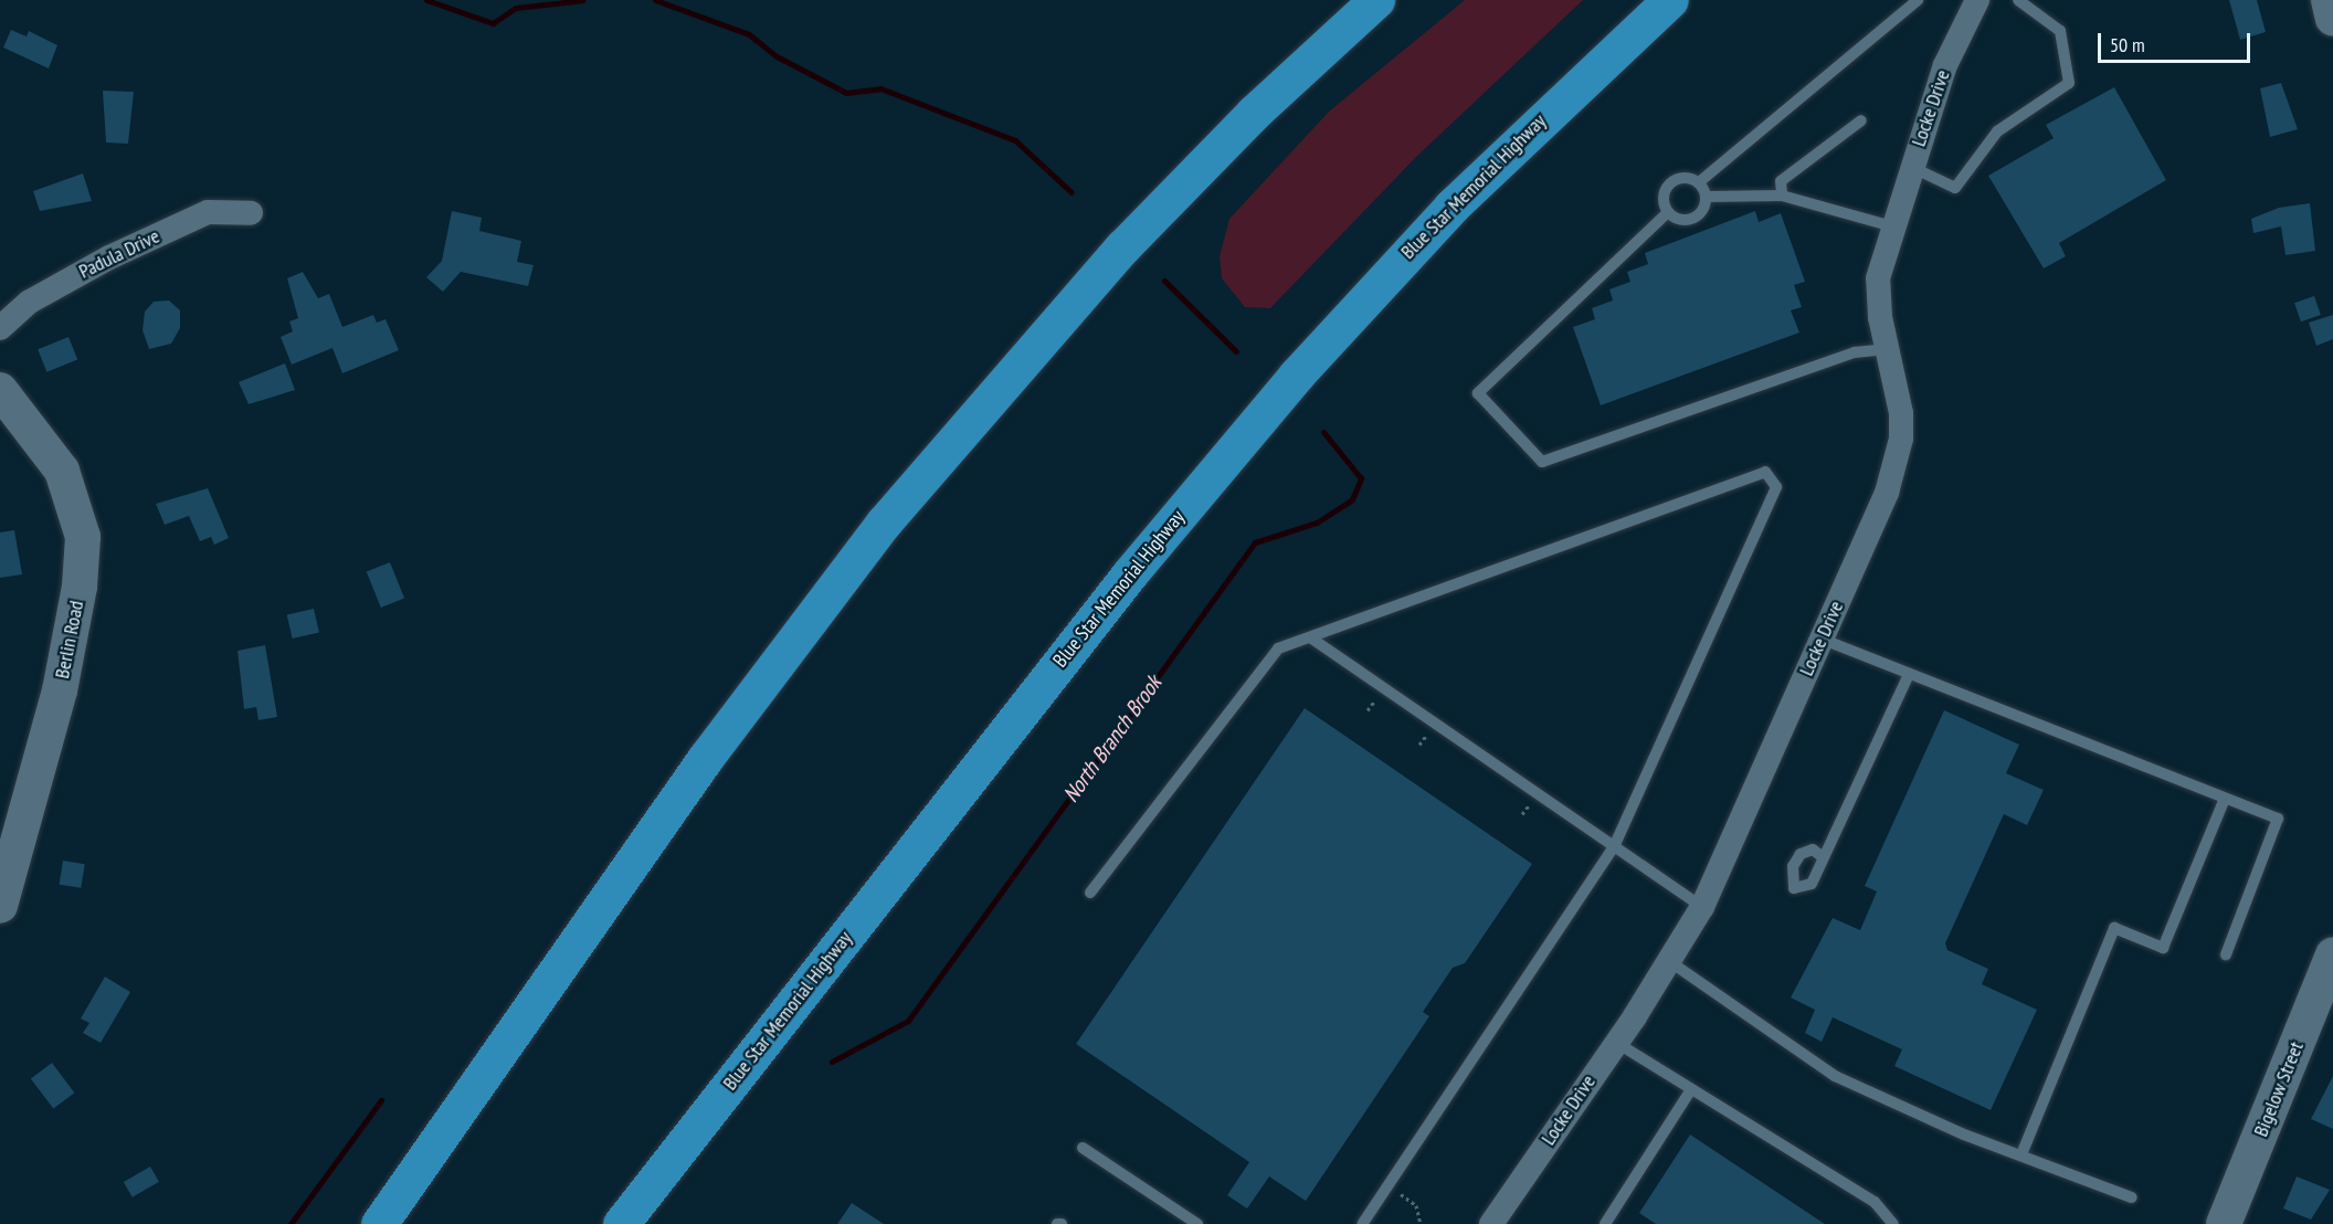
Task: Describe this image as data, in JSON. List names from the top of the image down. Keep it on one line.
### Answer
{"streets":{"highway":["Blue Star Memorial Highway"],"street":["Locke Drive","Padula Drive","Berlin Road","Bigelow Street"]},"water":["North Branch Brook"],"scale_bar":"50 m"}
